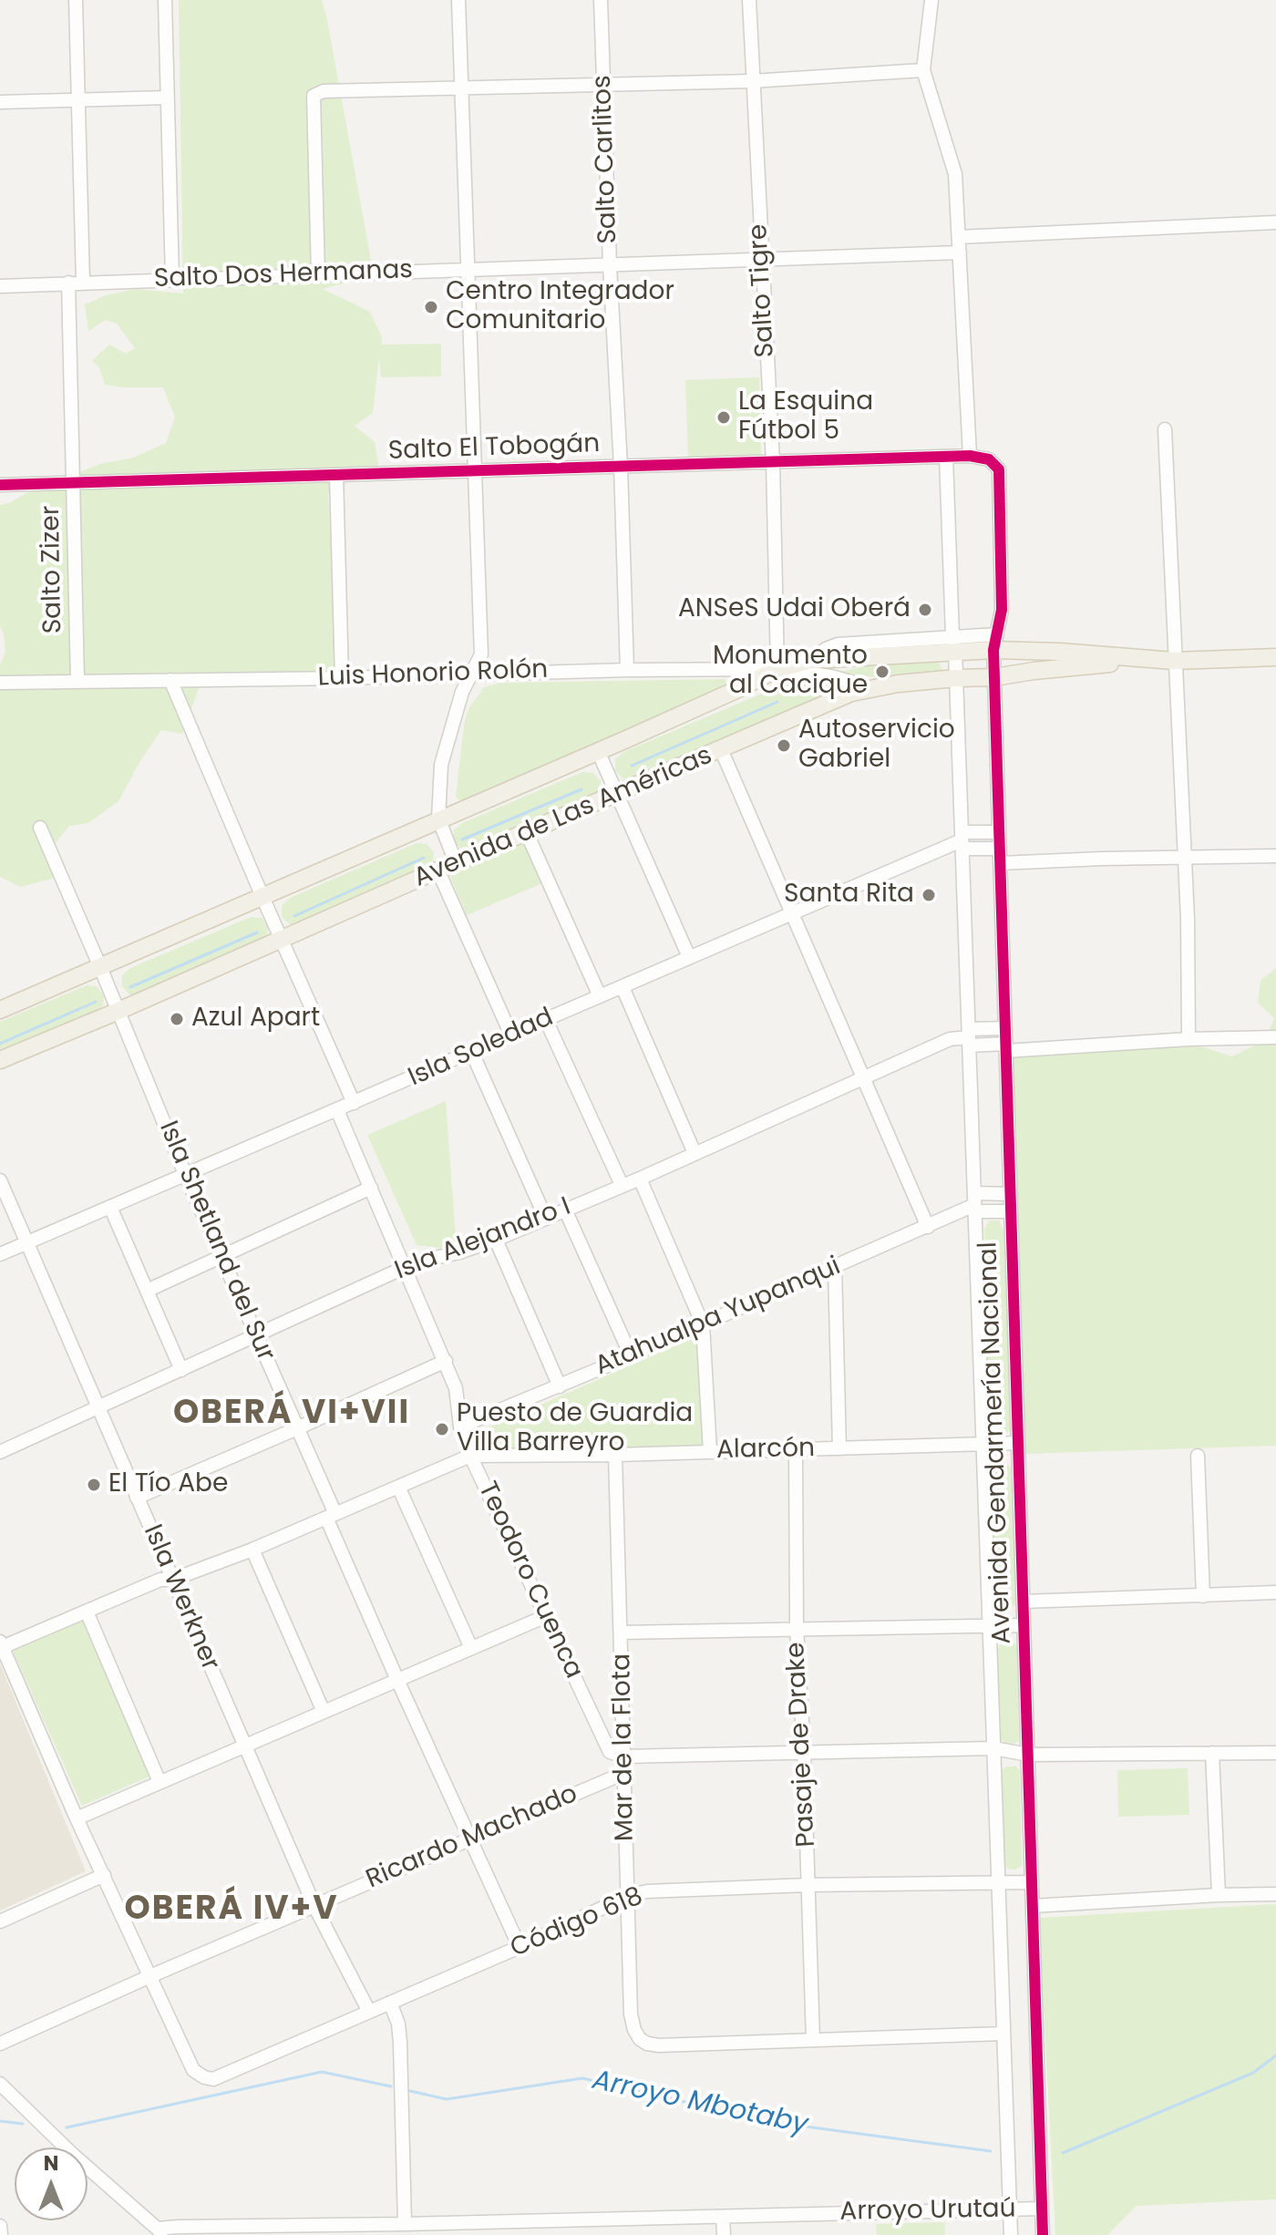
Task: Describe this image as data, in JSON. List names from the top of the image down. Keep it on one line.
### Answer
{"streets":{"main road":["Avenida de Las Américas"],"street":["Salto Carlitos","Salto Dos Hermanas","Salto Tigre","Salto El Tobogán","Salto Zizer","Luis Honorio Rolón","Isla Soledad","Isla Alejandro I","Isla Shetland del Sur","Atahualpa Yupanqui","Avenida Gendarmería Nacional","Alarcón","Teodoro Cuenca","Isla Werkner","Pasaje de Drake","Mar de la Flota","Ricardo Machado","Código 618","Arroyo Urutaú"]},"crossings":[["Salto Carlitos","Salto Dos Hermanas"],["Salto Carlitos","Salto El Tobogán"],["Salto Carlitos","Luis Honorio Rolón"],["Salto Dos Hermanas","Salto Tigre"],["Salto Dos Hermanas","Salto Zizer"],["Salto Tigre","Salto El Tobogán"],["Salto Tigre","Luis Honorio Rolón"],["Salto Tigre","Avenida de Las Américas"],["Salto El Tobogán","Salto Zizer"],["Salto El Tobogán","Avenida Gendarmería Nacional"],["Salto Zizer","Luis Honorio Rolón"],["Luis Honorio Rolón","Avenida de Las Américas"],["Avenida de Las Américas","Isla Shetland del Sur"],["Avenida de Las Américas","Avenida Gendarmería Nacional"],["Isla Soledad","Isla Shetland del Sur"],["Isla Soledad","Avenida Gendarmería Nacional"],["Isla Soledad","Teodoro Cuenca"],["Isla Soledad","Isla Werkner"],["Isla Alejandro I","Isla Shetland del Sur"],["Isla Alejandro I","Avenida Gendarmería Nacional"],["Isla Alejandro I","Teodoro Cuenca"],["Isla Alejandro I","Isla Werkner"],["Isla Shetland del Sur","Ricardo Machado"],["Isla Shetland del Sur","Código 618"],["Atahualpa Yupanqui","Avenida Gendarmería Nacional"],["Atahualpa Yupanqui","Teodoro Cuenca"],["Avenida Gendarmería Nacional","Alarcón"],["Avenida Gendarmería Nacional","Código 618"],["Avenida Gendarmería Nacional","Arroyo Urutaú"],["Alarcón","Teodoro Cuenca"],["Alarcón","Pasaje de Drake"],["Alarcón","Mar de la Flota"],["Teodoro Cuenca","Mar de la Flota"],["Isla Werkner","Ricardo Machado"],["Isla Werkner","Código 618"],["Pasaje de Drake","Mar de la Flota"],["Pasaje de Drake","Código 618"],["Mar de la Flota","Ricardo Machado"],["Mar de la Flota","Código 618"],["Ricardo Machado","Código 618"]],"districts":["OBERÁ VI+VII","OBERÁ IV+V"],"water":["Arroyo Mbotaby"],"places":["Centro Integrador Comunitario","La Esquina Fútbol 5","ANSeS Udai Oberá","Monumento al Cacique","Autoservicio Gabriel","Santa Rita","Azul Apart","Puesto de Guardia Villa Barreyro","El Tío Abe"],"north":"top"}
